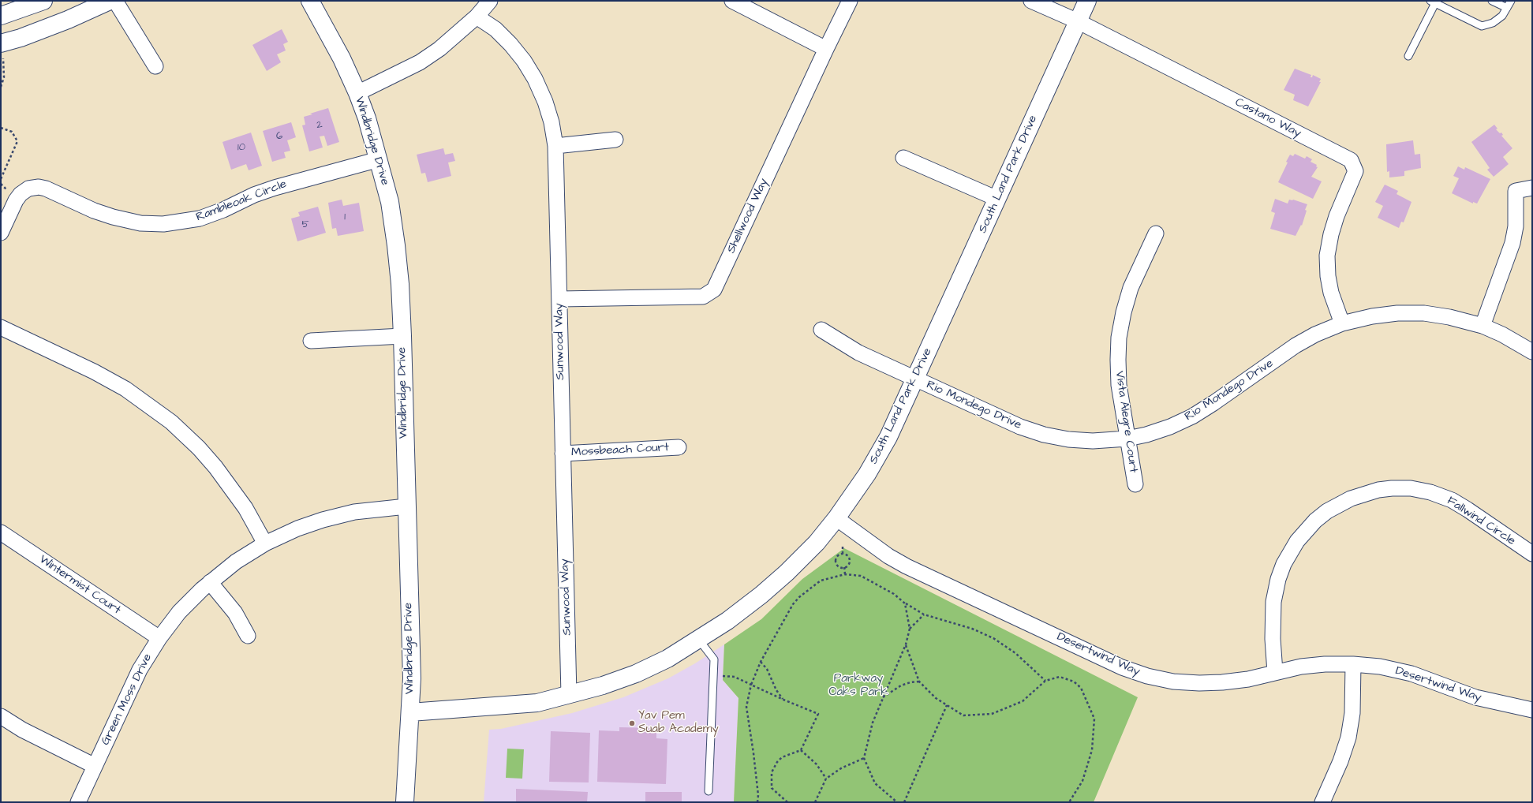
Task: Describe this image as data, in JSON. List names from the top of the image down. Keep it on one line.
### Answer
{"streets":{"street":["Castano Way","Windbridge Drive","South Land Park Drive","Rambleoak Circle","Shellwood Way","Sunwood Way","Rio Mondego Drive","Vista Alegre Court","Mossbeach Court","Fallwind Circle","Wintermist Court","Desertwind Way","Green Moss Drive"]},"crossings":[["Castano Way","South Land Park Drive"],["Castano Way","Rio Mondego Drive"],["Windbridge Drive","South Land Park Drive"],["Windbridge Drive","Rambleoak Circle"],["Windbridge Drive","Green Moss Drive"],["South Land Park Drive","Sunwood Way"],["South Land Park Drive","Rio Mondego Drive"],["South Land Park Drive","Desertwind Way"],["Shellwood Way","Sunwood Way"],["Sunwood Way","Mossbeach Court"],["Rio Mondego Drive","Vista Alegre Court"],["Fallwind Circle","Desertwind Way"],["Wintermist Court","Green Moss Drive"]],"parks":["Parkway Oaks Park"],"places":["Yav Pem Suab Academy"],"house_numbers":["2","6","10","1","5"]}
